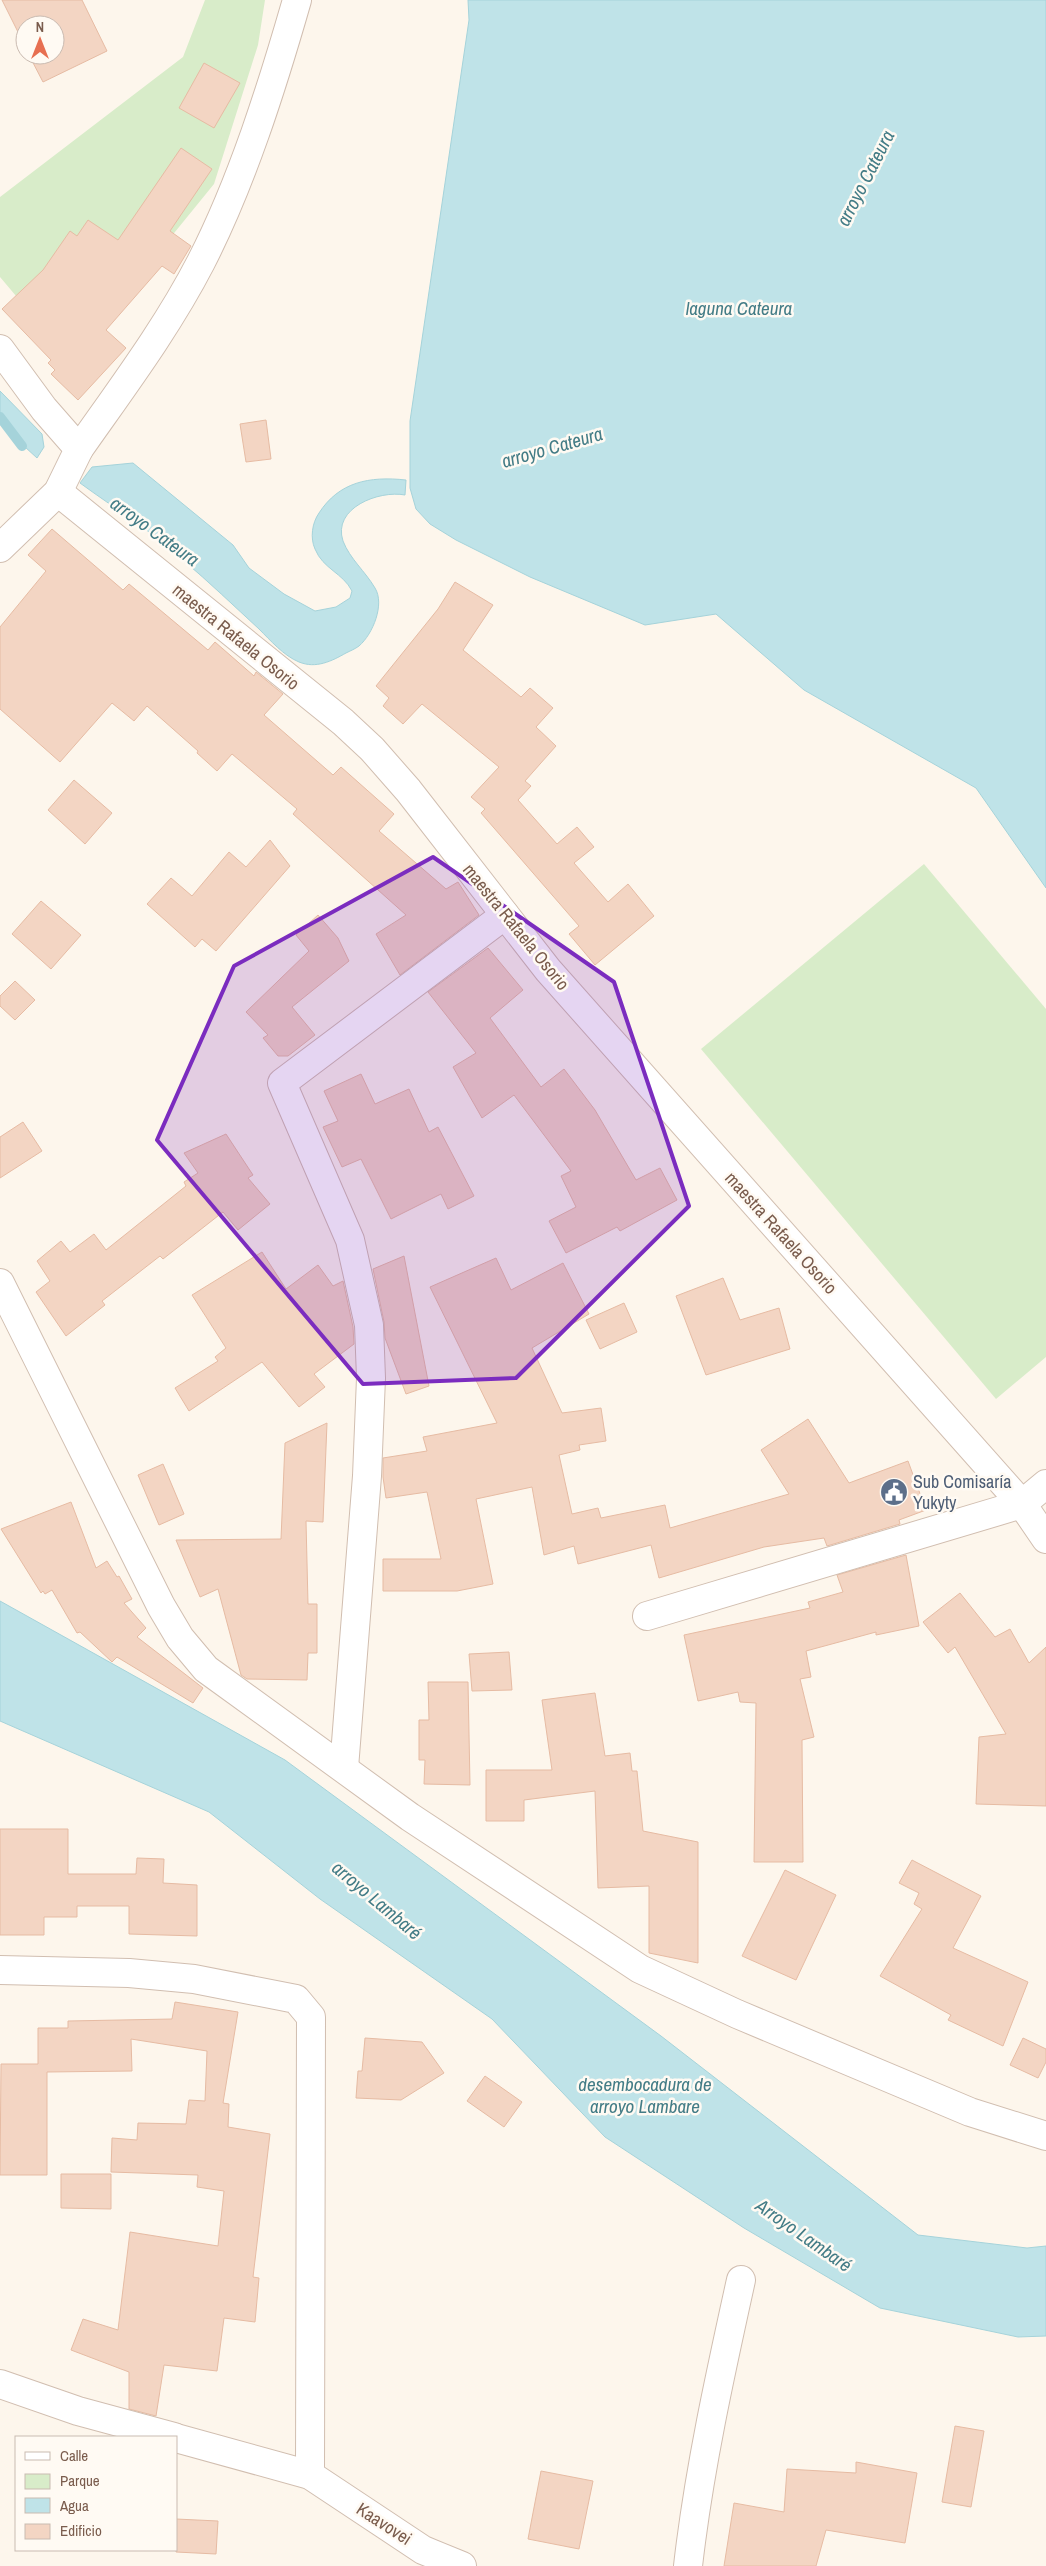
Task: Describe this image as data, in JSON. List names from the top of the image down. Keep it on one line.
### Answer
{"streets":{"street":["maestra Rafaela Osorio","Kaavovei"]},"water":["arroyo Cateura","laguna Cateura","arroyo Lambaré","desembocadura de arroyo Lambare","Arroyo Lambaré"],"places":{"public building":["Sub Comisaría Yukyty"]},"legend":["Calle","Parque","Agua","Edificio"],"north":"top"}
